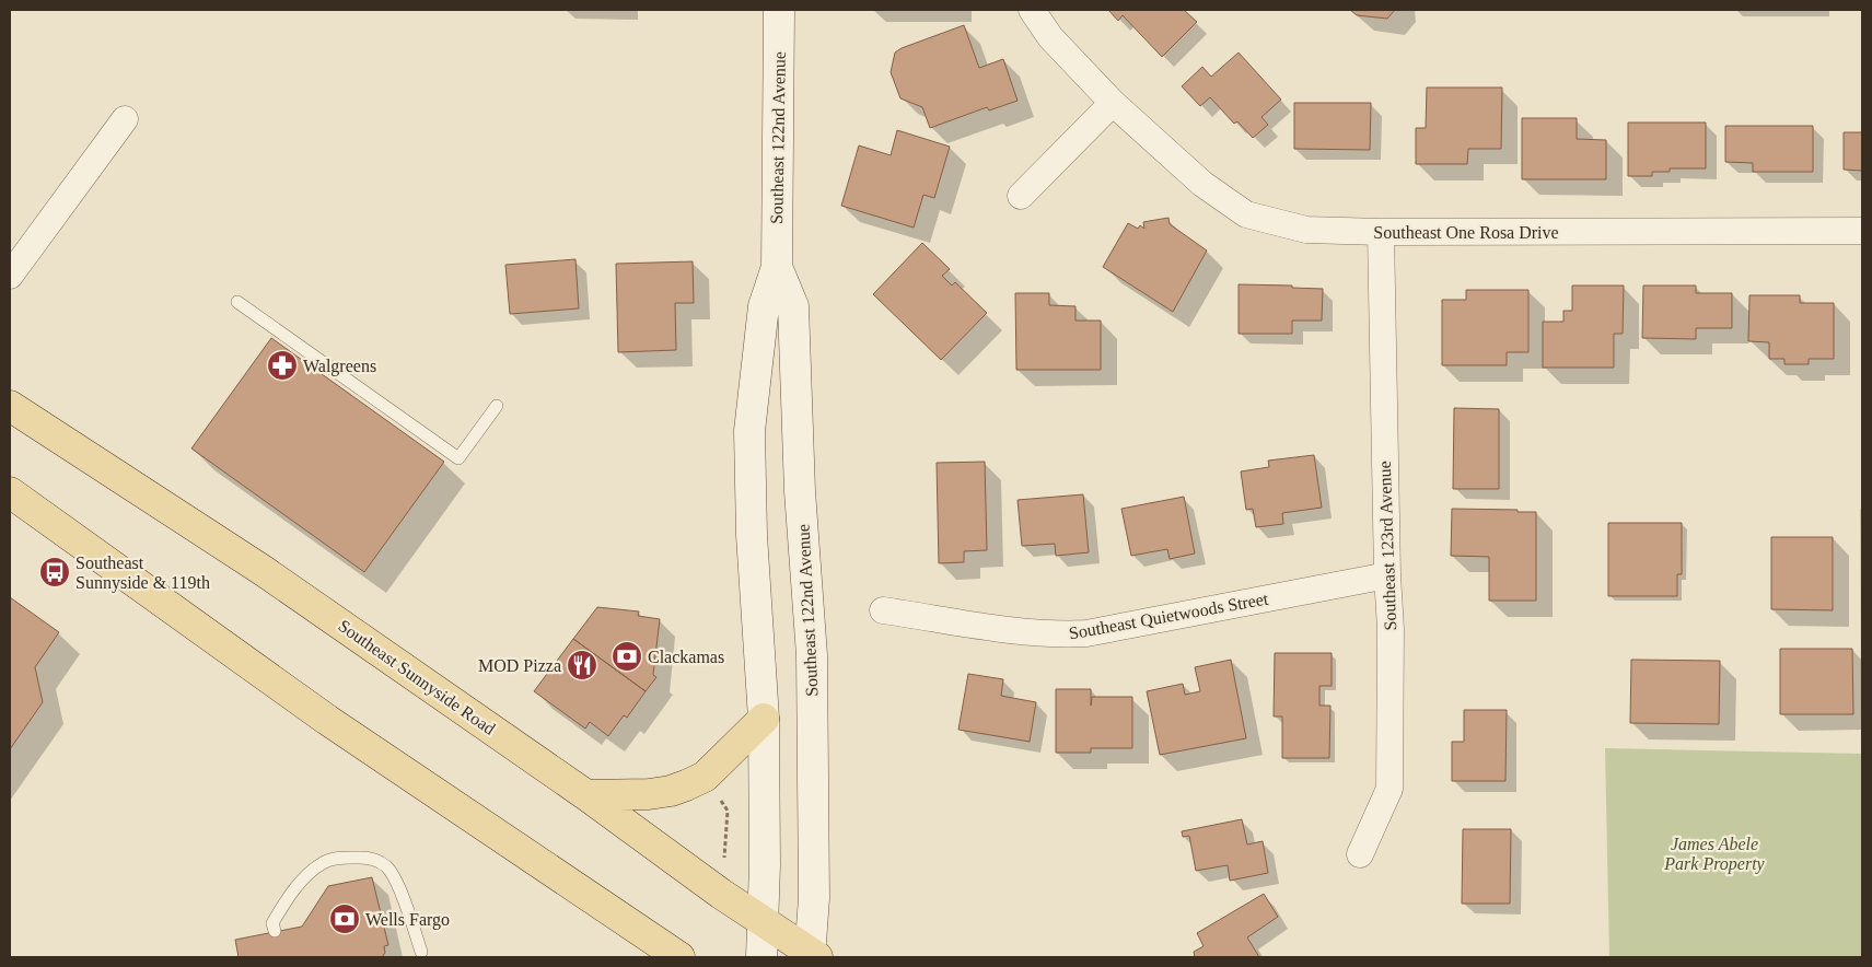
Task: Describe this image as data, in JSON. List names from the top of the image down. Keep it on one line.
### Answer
{"streets":{"main road":["Southeast 122nd Avenue","Southeast Sunnyside Road"],"street":["Southeast One Rosa Drive","Southeast 123rd Avenue","Southeast Quietwoods Street"]},"crossings":[["Southeast 122nd Avenue","Southeast Sunnyside Road"],["Southeast One Rosa Drive","Southeast 123rd Avenue"],["Southeast 123rd Avenue","Southeast Quietwoods Street"]],"parks":["James Abele Park Property"],"places":{"pharmacy":["Walgreens"],"bus stop":["Southeast Sunnyside & 119th"],"bank":["Clackamas","Wells Fargo"],"restaurant":["MOD Pizza"]}}
